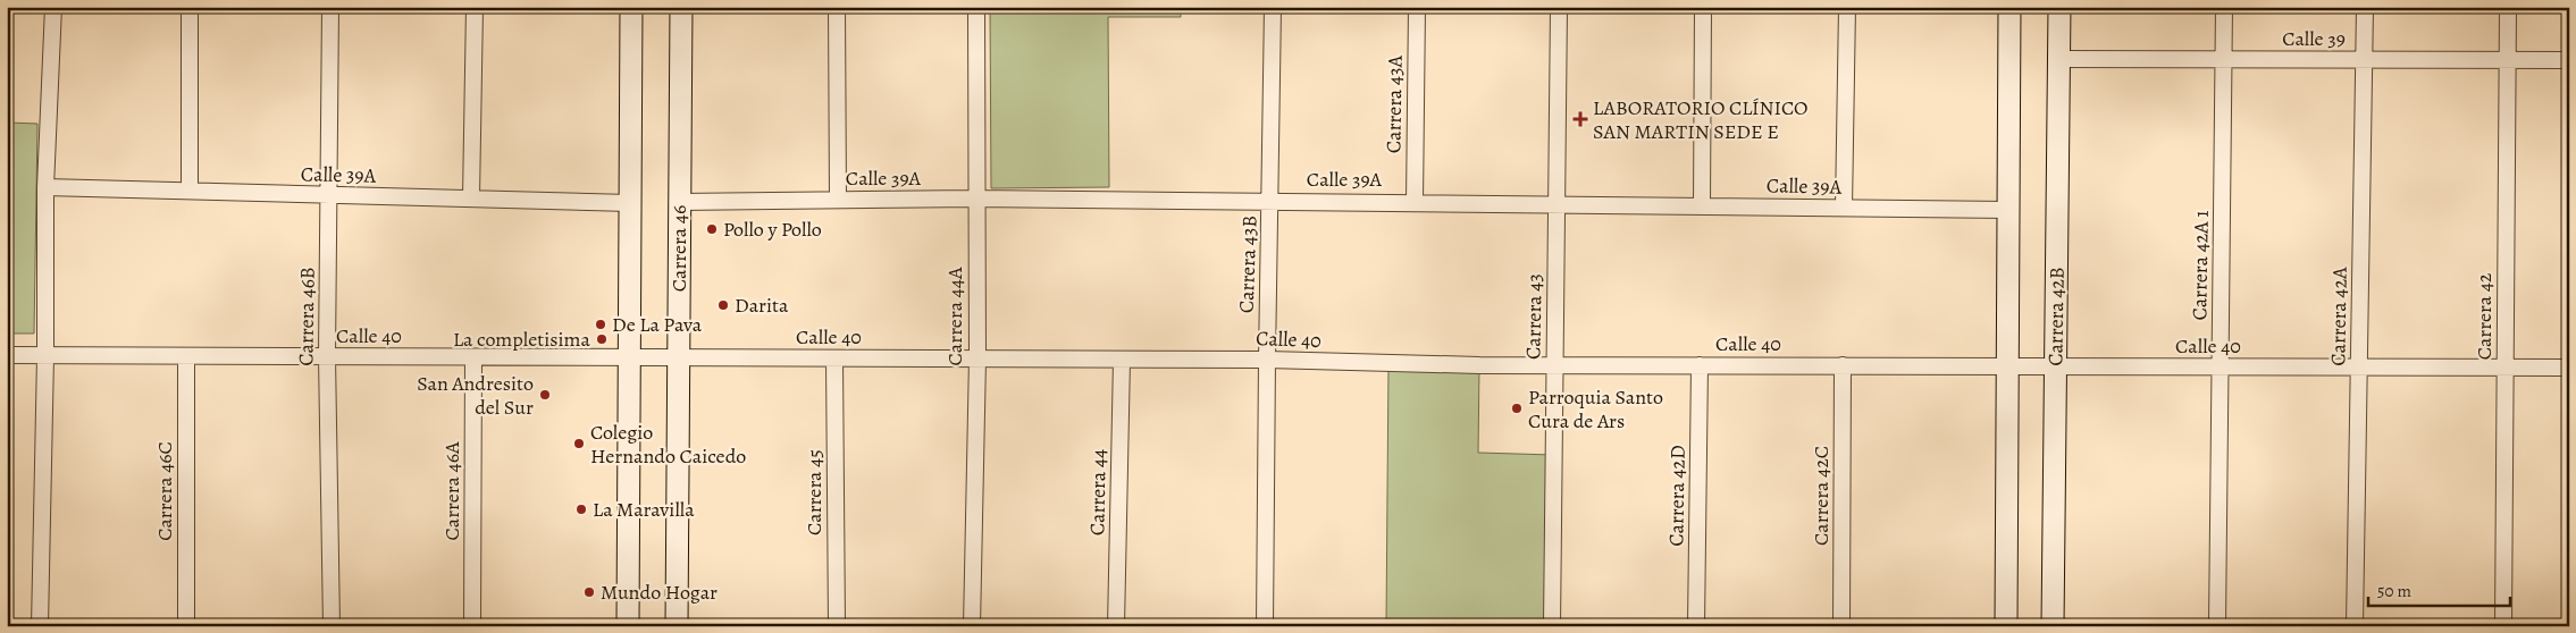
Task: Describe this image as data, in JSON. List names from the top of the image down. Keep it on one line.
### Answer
{"streets":{"main road":["Carrera 46","Carrera 42B"],"street":["Calle 39","Carrera 43A","Calle 39A","Carrera 43B","Carrera 42A 1","Carrera 46B","Carrera 44A","Carrera 43","Carrera 42A","Carrera 42","Calle 40","Carrera 46C","Carrera 46A","Carrera 45","Carrera 44","Carrera 42D","Carrera 42C"]},"crossings":[["Calle 39","Carrera 42A 1"],["Calle 39","Carrera 42B"],["Calle 39","Carrera 42A"],["Calle 39","Carrera 42"],["Carrera 43A","Calle 39A"],["Calle 39A","Carrera 46"],["Calle 39A","Carrera 43B"],["Calle 39A","Carrera 46B"],["Calle 39A","Carrera 44A"],["Calle 39A","Carrera 43"],["Carrera 46","Calle 40"],["Carrera 43B","Calle 40"],["Carrera 42A 1","Calle 40"],["Carrera 46B","Calle 40"],["Carrera 44A","Calle 40"],["Carrera 43","Calle 40"],["Carrera 42B","Calle 40"],["Carrera 42A","Calle 40"],["Carrera 42","Calle 40"],["Calle 40","Carrera 46C"],["Calle 40","Carrera 46A"],["Calle 40","Carrera 45"],["Calle 40","Carrera 44"],["Calle 40","Carrera 42D"],["Calle 40","Carrera 42C"]],"places":{"health":["LABORATORIO CLÍNICO SAN MARTIN SEDE E"],"other":["Pollo y Pollo","Darita","De La Pava","La completisima","San Andresito del Sur","Parroquia Santo Cura de Ars","Colegio Hernando Caicedo","La Maravilla","Mundo Hogar"]},"scale_bar":"50 m"}
